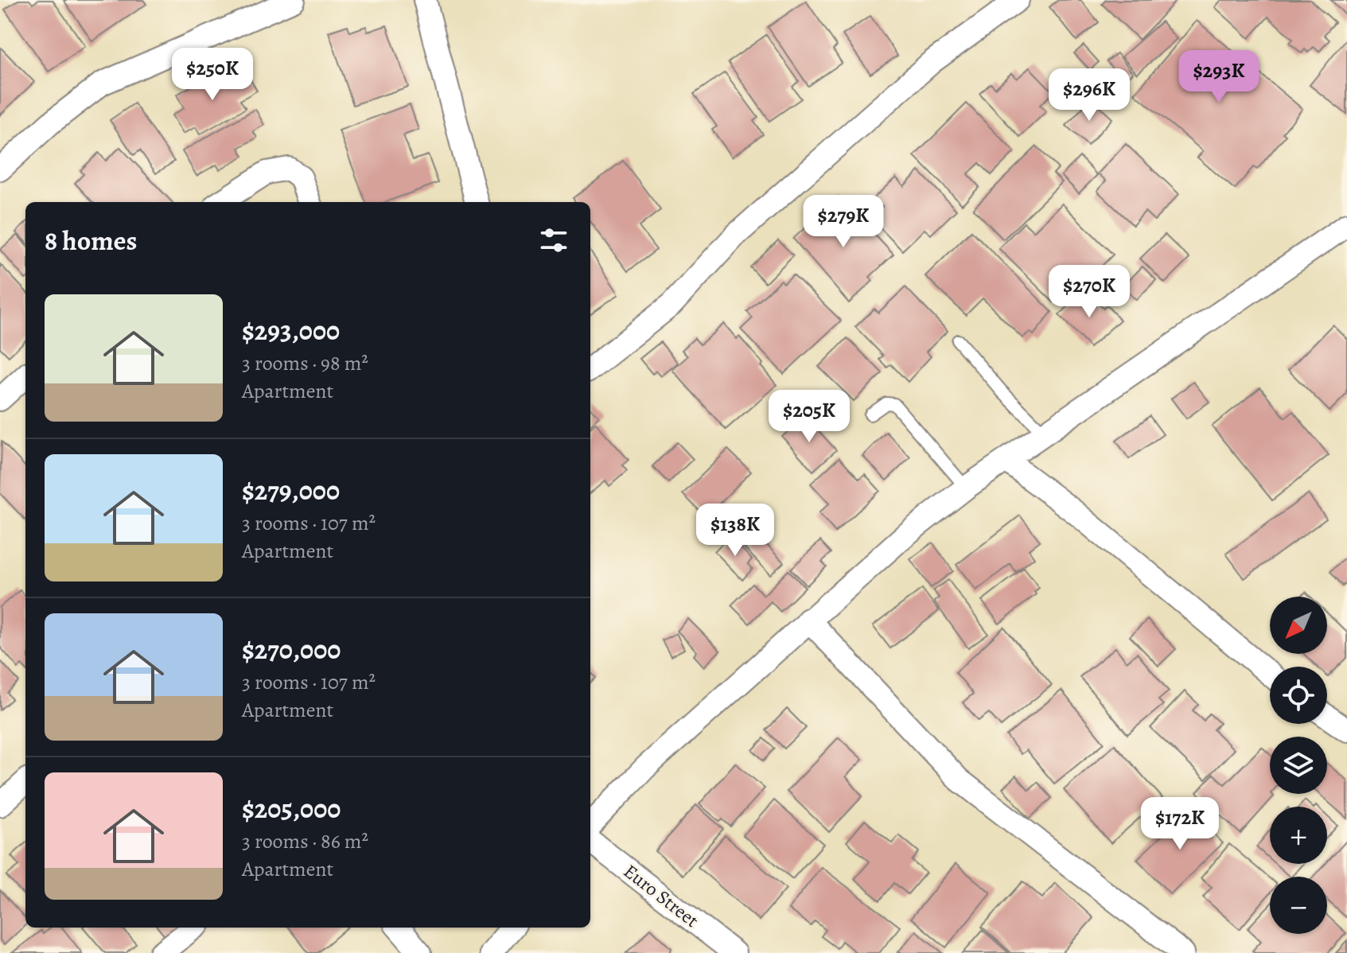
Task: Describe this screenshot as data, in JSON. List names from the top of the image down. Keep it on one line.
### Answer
{"streets":{"street":["Euro Street"]},"north":"bottom left","page":{"price":["$250K","$293K","$296K","$279K","$270K","$205K","$138K","$172K"],"heading":"8 homes","list":[{"name":"$293,000","note":"3 rooms · 98 m² · Apartment"},{"name":"$279,000","note":"3 rooms · 107 m² · Apartment"},{"name":"$270,000","note":"3 rooms · 107 m² · Apartment"},{"name":"$205,000","note":"3 rooms · 86 m² · Apartment"}],"map_buttons":["+","−"]}}
